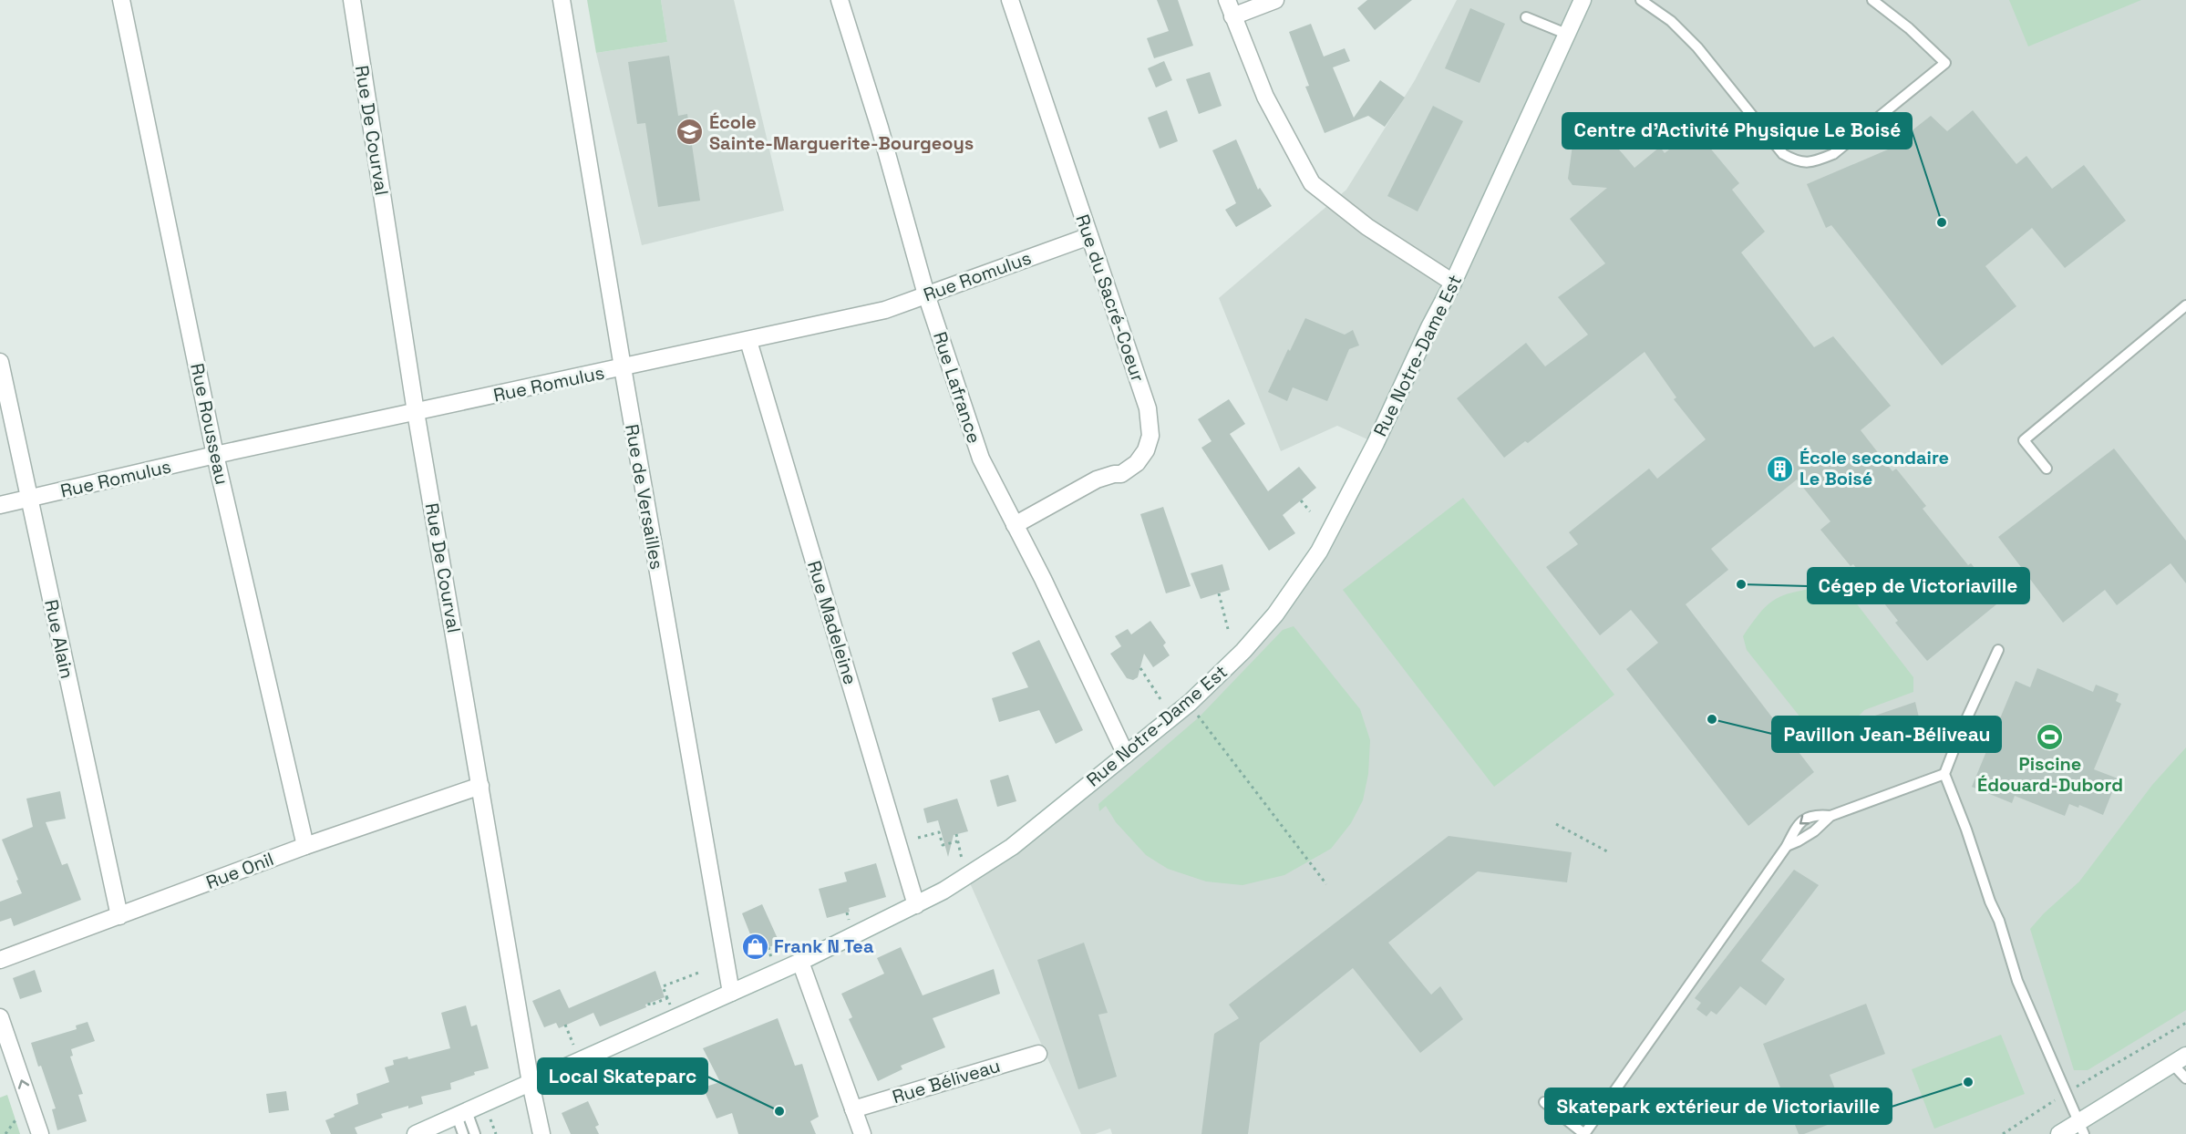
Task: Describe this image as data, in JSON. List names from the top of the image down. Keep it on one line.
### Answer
{"streets":{"street":["Rue De Courval","Rue Romulus","Rue du Sacré-Coeur","Rue Notre-Dame Est","Rue Lafrance","Rue Rousseau","Rue de Versailles","Rue Madeleine","Rue Alain","Rue Onil","Rue Béliveau"]},"crossings":[["Rue De Courval","Rue Romulus"],["Rue De Courval","Rue Notre-Dame Est"],["Rue De Courval","Rue Onil"],["Rue Romulus","Rue du Sacré-Coeur"],["Rue Romulus","Rue Lafrance"],["Rue Romulus","Rue Rousseau"],["Rue Romulus","Rue de Versailles"],["Rue Romulus","Rue Madeleine"],["Rue Romulus","Rue Alain"],["Rue du Sacré-Coeur","Rue Lafrance"],["Rue Notre-Dame Est","Rue Lafrance"],["Rue Notre-Dame Est","Rue de Versailles"],["Rue Notre-Dame Est","Rue Madeleine"],["Rue Rousseau","Rue Onil"],["Rue Alain","Rue Onil"]],"places":{"school or university":["École Sainte-Marguerite-Bourgeoys"],"other":["Centre d'Activité Physique Le Boisé","Cégep de Victoriaville","Pavillon Jean-Béliveau","Skatepark extérieur de Victoriaville","Local Skateparc"],"building":["École secondaire Le Boisé"],"sports":["Piscine Édouard-Dubord"],"shop":["Frank N Tea"]}}
